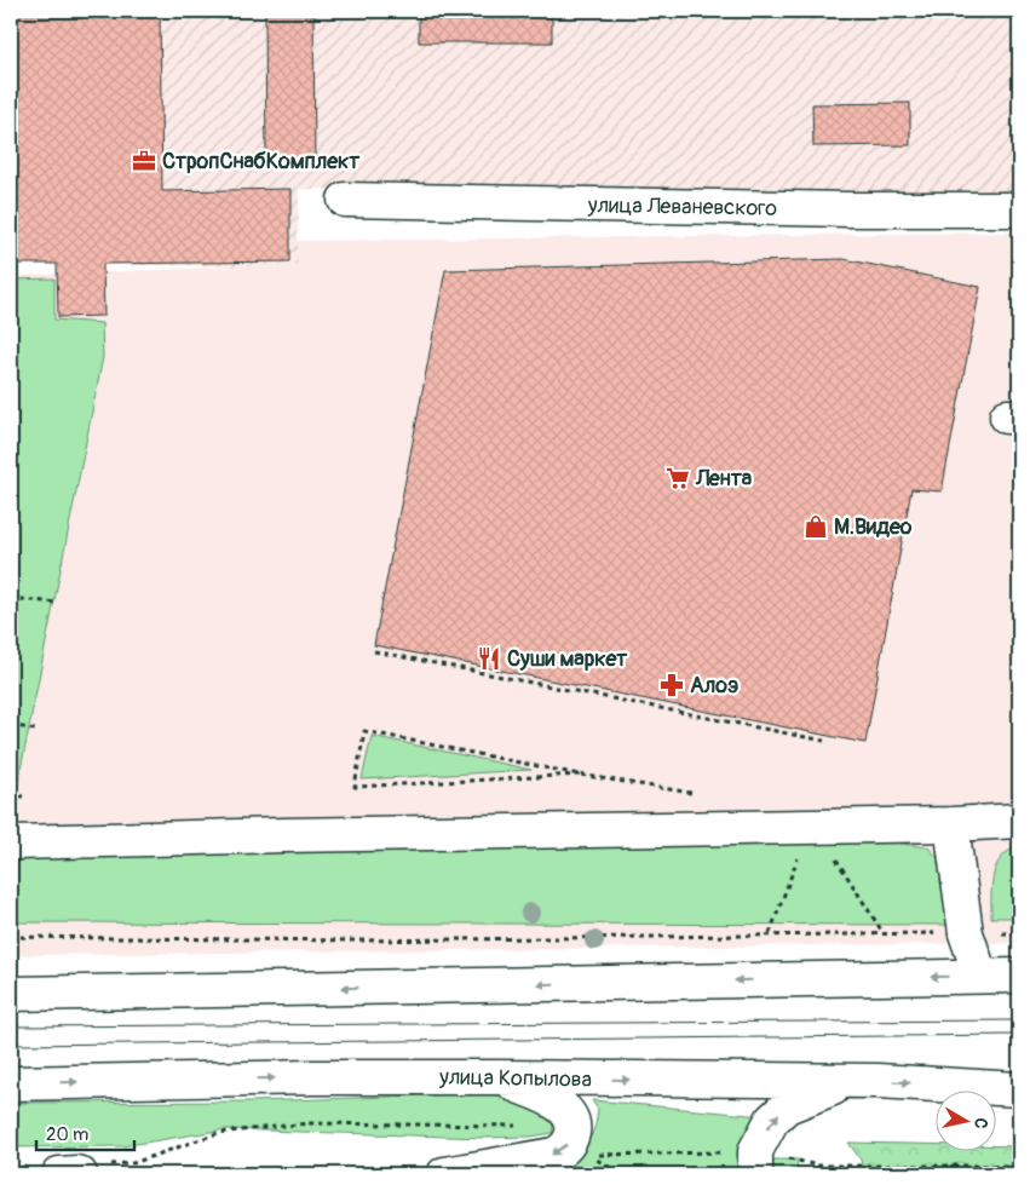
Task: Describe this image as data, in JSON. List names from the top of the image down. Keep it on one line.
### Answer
{"streets":{"main road":["улица Леваневского","улица Копылова"]},"places":{"office":["СтропСнабКомплект"],"supermarket":["Лента"],"shop":["М.Видео"],"restaurant":["Суши маркет"],"pharmacy":["Алоэ"]},"scale_bar":"20 m","north":"right"}
